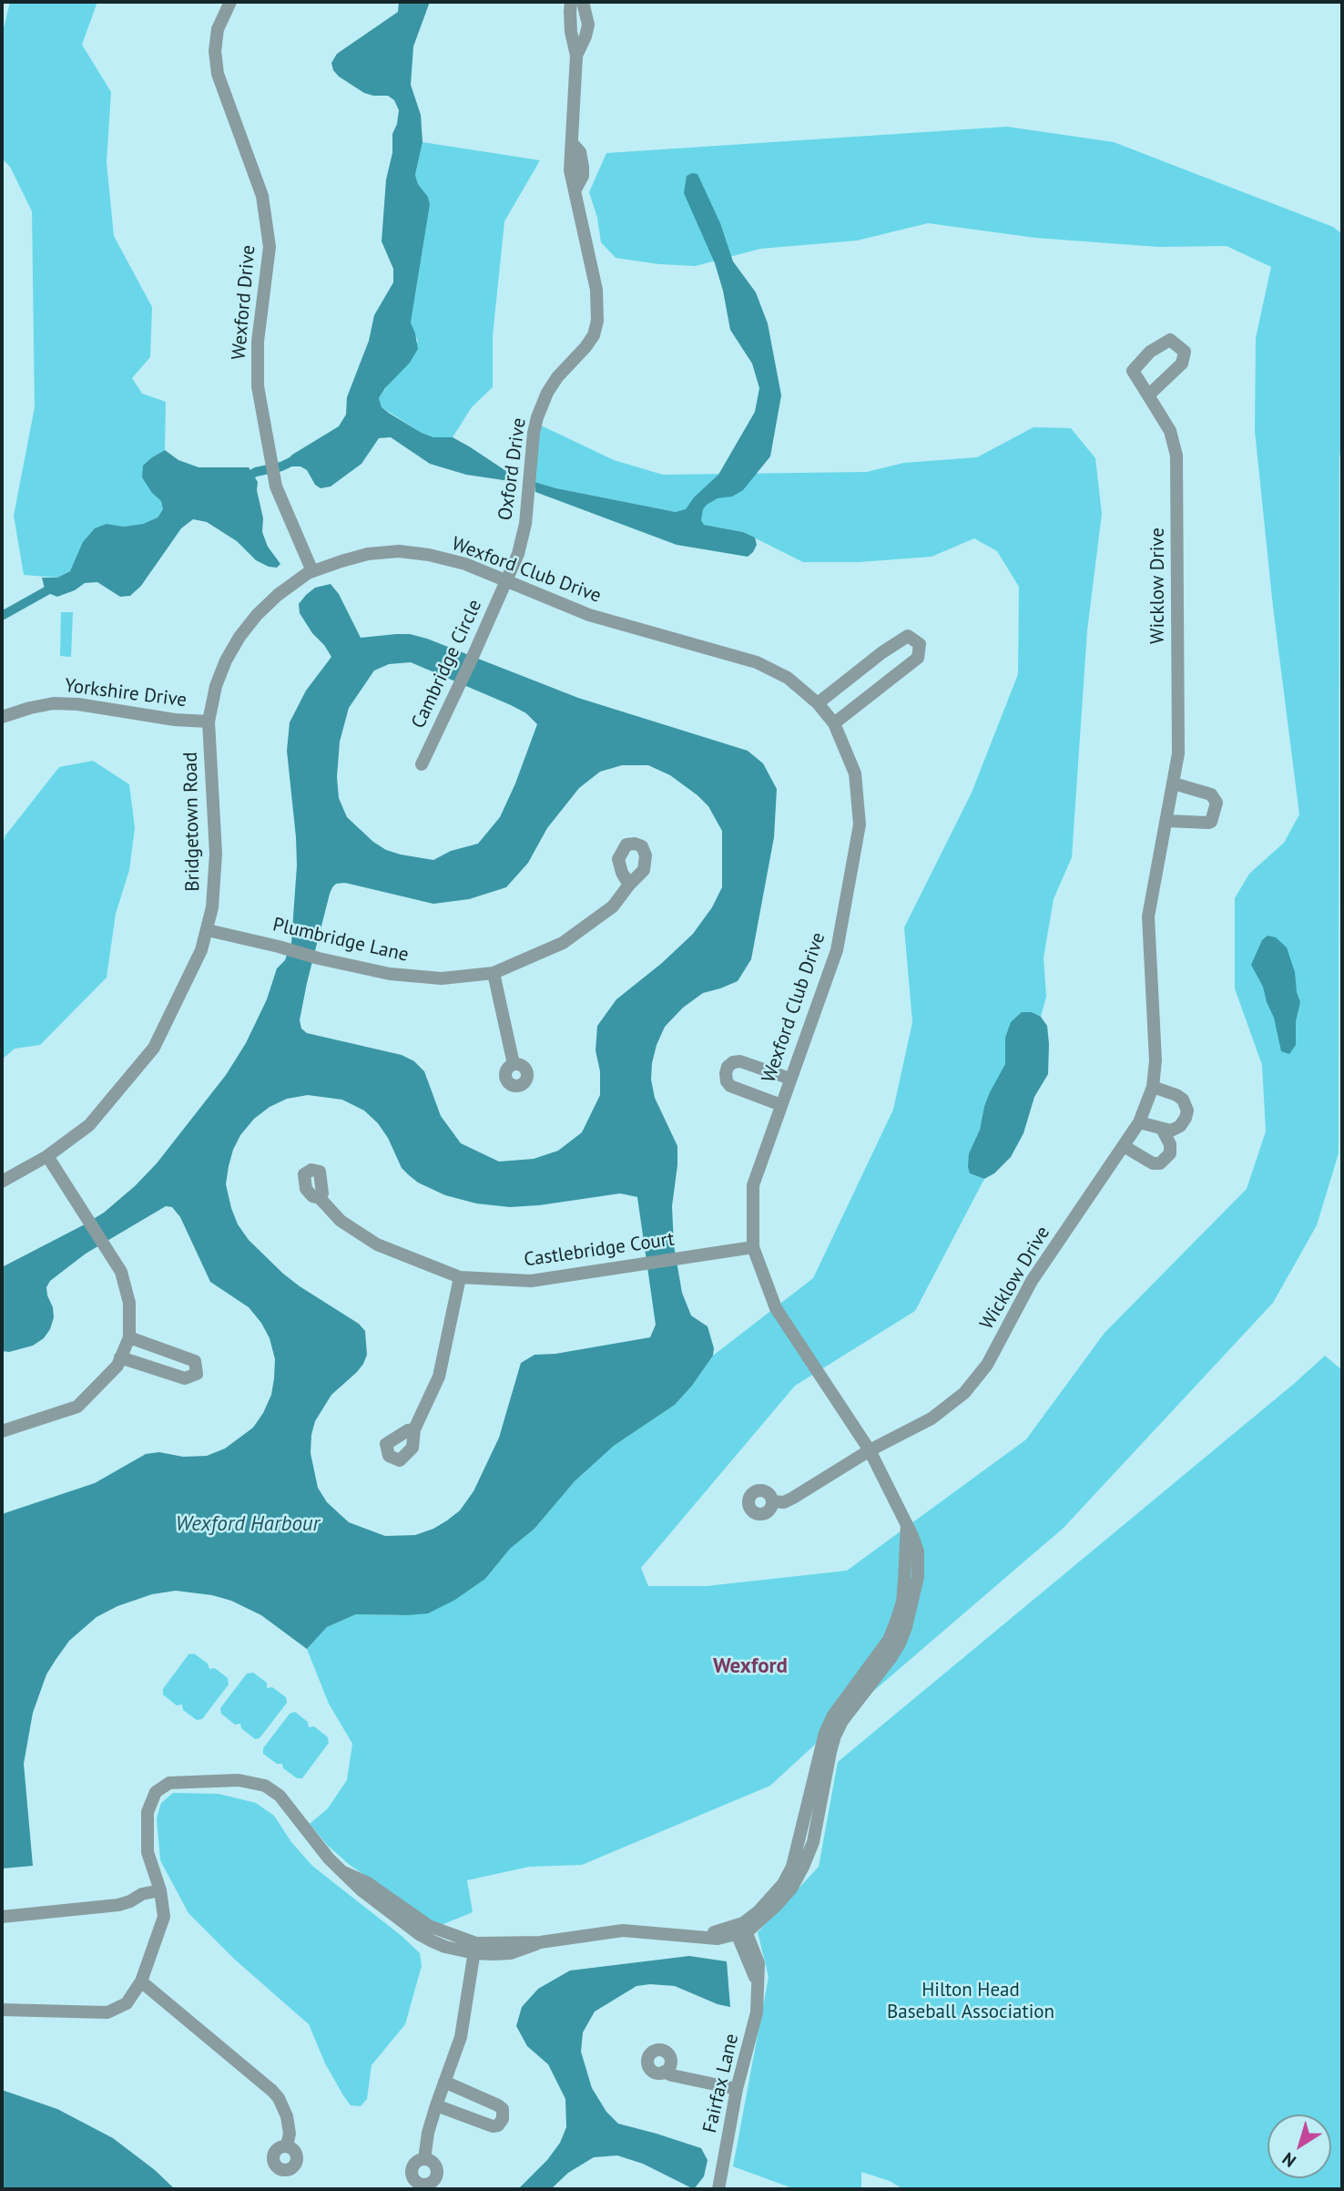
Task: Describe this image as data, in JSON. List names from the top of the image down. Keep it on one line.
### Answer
{"streets":{"street":["Wexford Drive","Oxford Drive","Wexford Club Drive","Wicklow Drive","Cambridge Circle","Yorkshire Drive","Bridgetown Road","Plumbridge Lane","Castlebridge Court","Fairfax Lane"]},"crossings":[["Wexford Drive","Wexford Club Drive"],["Wexford Drive","Bridgetown Road"],["Oxford Drive","Wexford Club Drive"],["Oxford Drive","Cambridge Circle"],["Wexford Club Drive","Wicklow Drive"],["Wexford Club Drive","Cambridge Circle"],["Wexford Club Drive","Bridgetown Road"],["Wexford Club Drive","Castlebridge Court"],["Wexford Club Drive","Fairfax Lane"],["Yorkshire Drive","Bridgetown Road"],["Bridgetown Road","Plumbridge Lane"]],"districts":["Wexford"],"water":["Wexford Harbour"],"parks":["Hilton Head Baseball Association"],"north":"bottom left"}
